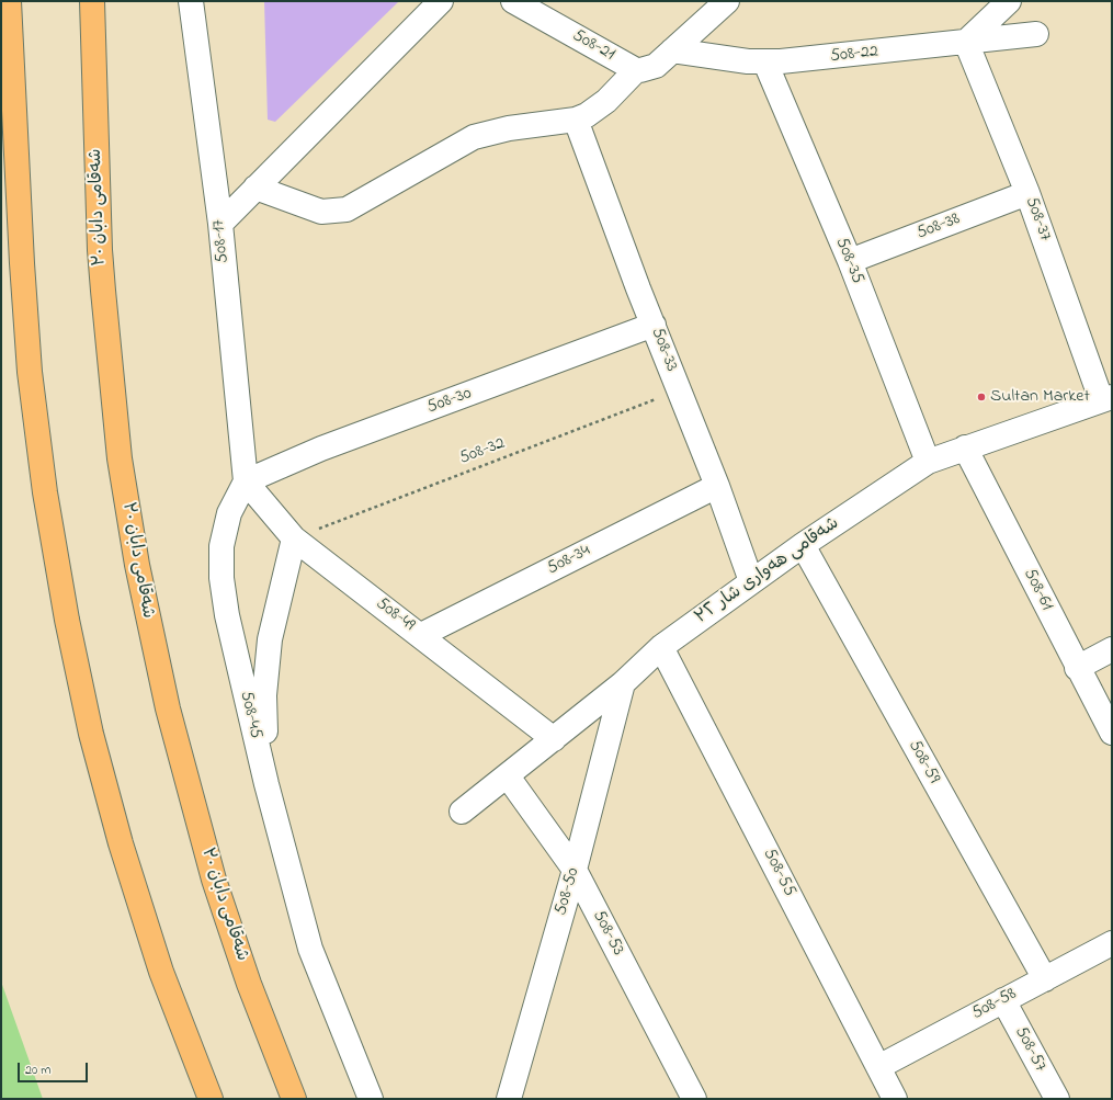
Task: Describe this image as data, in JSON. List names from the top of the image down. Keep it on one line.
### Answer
{"streets":{"main road":["شەقامی دابان ٣٠"],"street":["508-21","508-22","508-37","508-38","508-17","508-35","508-33","508-30","508-34","شەقامی هەواری شار ٣٢","508-61","508-49","508-45","508-59","508-55","508-50","508-53","508-58","508-57"],"path":["508-32"]},"crossings":[["508-21","508-22"],["508-22","508-37"],["508-22","508-35"],["508-37","508-38"],["508-37","شەقامی هەواری شار ٣٢"],["508-38","508-35"],["508-17","508-30"],["508-17","508-49"],["508-17","508-45"],["508-35","شەقامی هەواری شار ٣٢"],["508-33","508-30"],["508-33","508-32"],["508-33","508-34"],["508-33","شەقامی هەواری شار ٣٢"],["508-30","508-49"],["508-30","508-45"],["508-32","508-49"],["508-34","508-49"],["شەقامی هەواری شار ٣٢","508-61"],["شەقامی هەواری شار ٣٢","508-49"],["شەقامی هەواری شار ٣٢","508-59"],["شەقامی هەواری شار ٣٢","508-55"],["شەقامی هەواری شار ٣٢","508-50"],["شەقامی هەواری شار ٣٢","508-53"],["508-49","508-45"],["508-59","508-58"],["508-55","508-58"],["508-50","508-53"],["508-58","508-57"]],"places":["Sultan Market"],"scale_bar":"20 m"}
